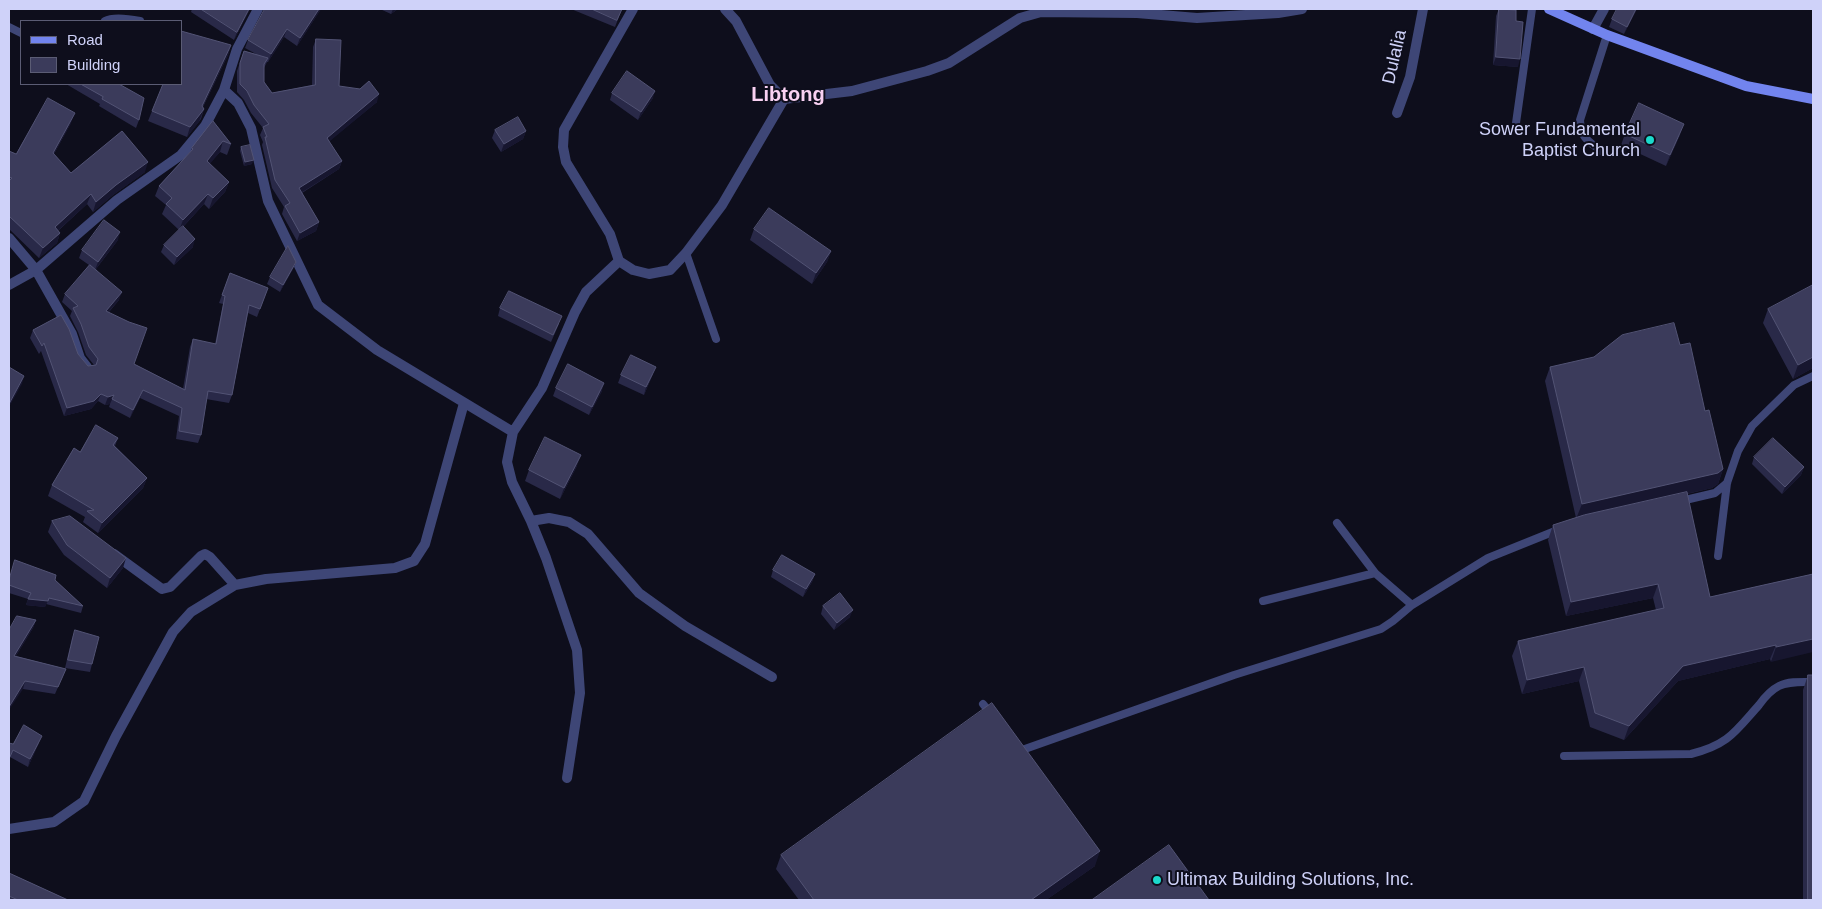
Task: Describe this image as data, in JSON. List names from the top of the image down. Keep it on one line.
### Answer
{"streets":{"street":["Dulalia"]},"districts":["Libtong"],"places":["Sower Fundamental Baptist Church","Ultimax Building Solutions, Inc."],"legend":["Road","Building"]}
